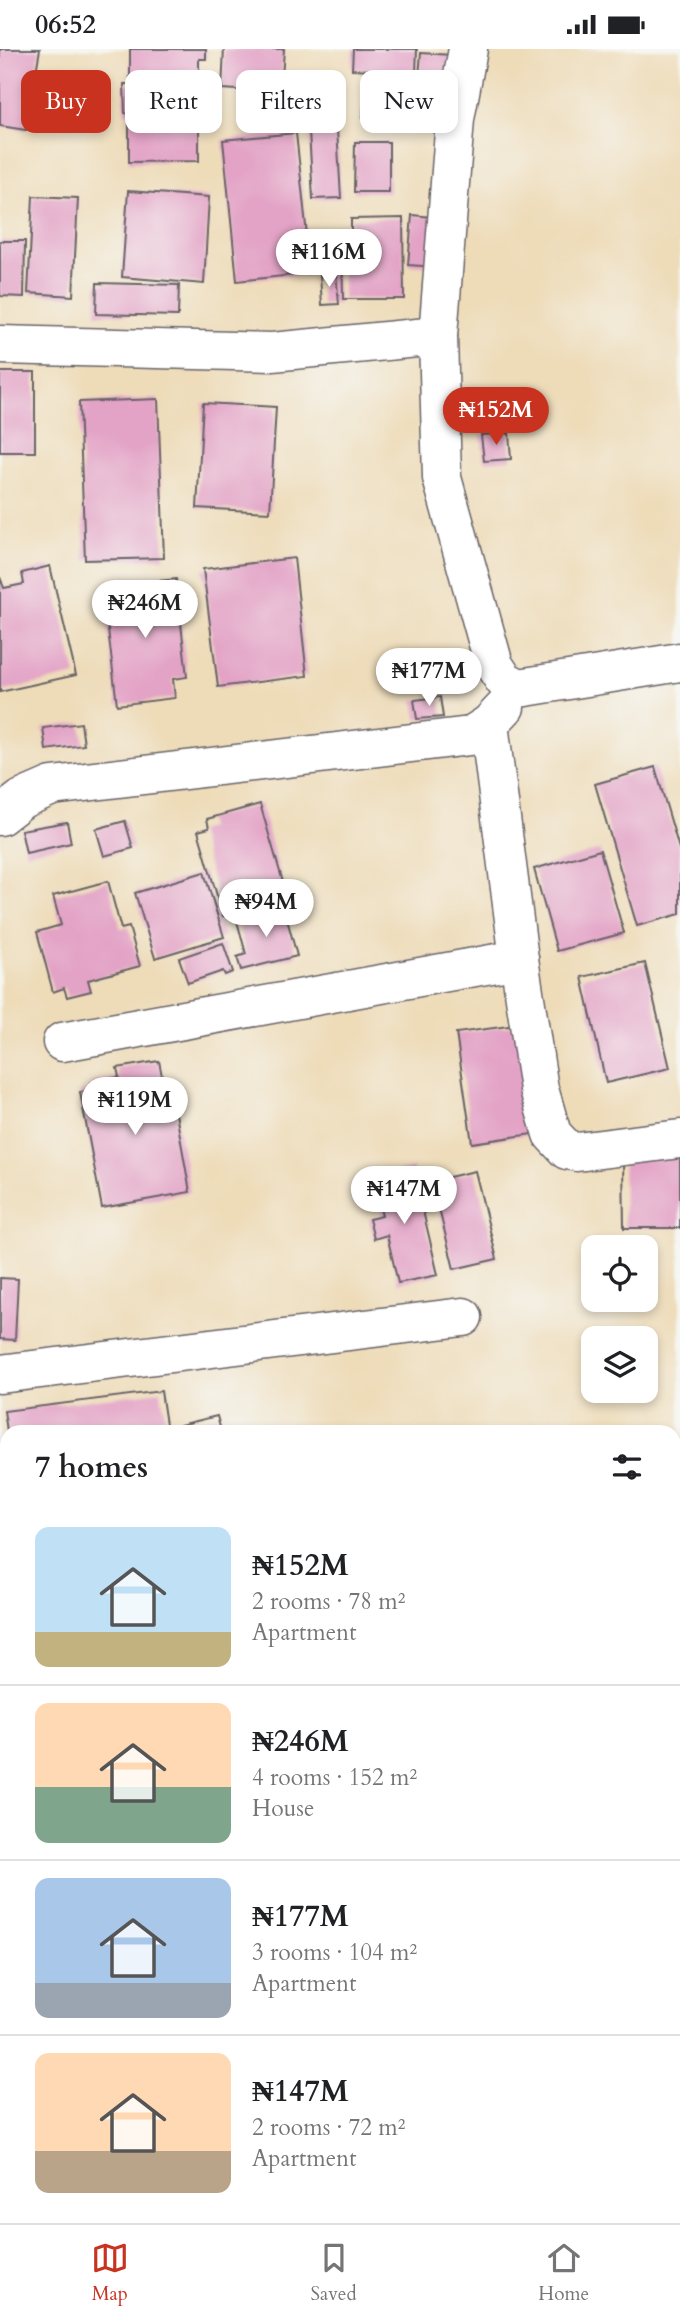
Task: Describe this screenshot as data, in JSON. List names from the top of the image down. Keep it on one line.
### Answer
{"page":{"status":"06:52","chip":["Buy","Rent","Filters","New"],"price":["₦116M","₦152M","₦246M","₦177M","₦94M","₦119M","₦147M"],"heading":"7 homes","list":[{"name":"₦152M","note":"2 rooms · 78 m² · Apartment"},{"name":"₦246M","note":"4 rooms · 152 m² · House"},{"name":"₦177M","note":"3 rooms · 104 m² · Apartment"},{"name":"₦147M","note":"2 rooms · 72 m² · Apartment"}],"tabs":["Map","Saved","Home"]}}
